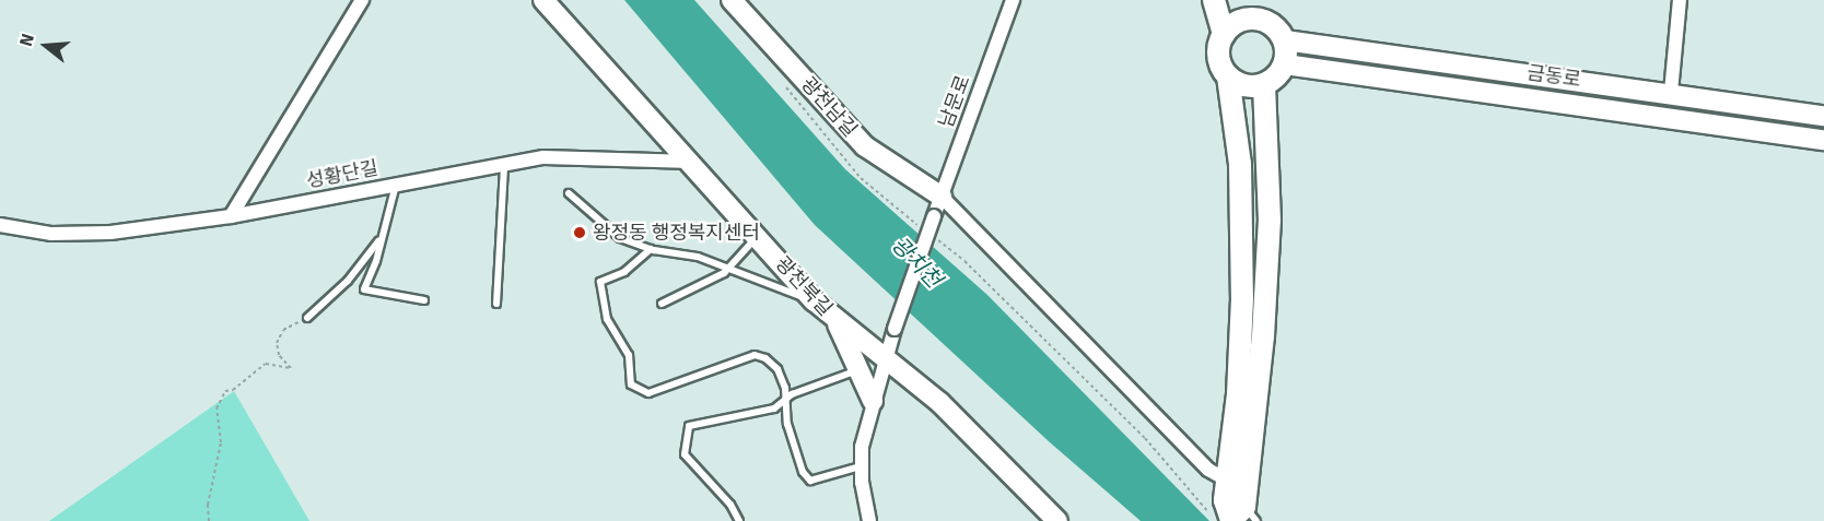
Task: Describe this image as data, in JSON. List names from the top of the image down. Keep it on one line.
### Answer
{"streets":{"street":["금동로","남문로","광천남길","성황단길","광천북길"]},"crossings":[["남문로","광천남길"],["남문로","광천북길"],["성황단길","광천북길"]],"water":["광치천"],"places":["왕정동 행정복지센터"],"north":"left"}
